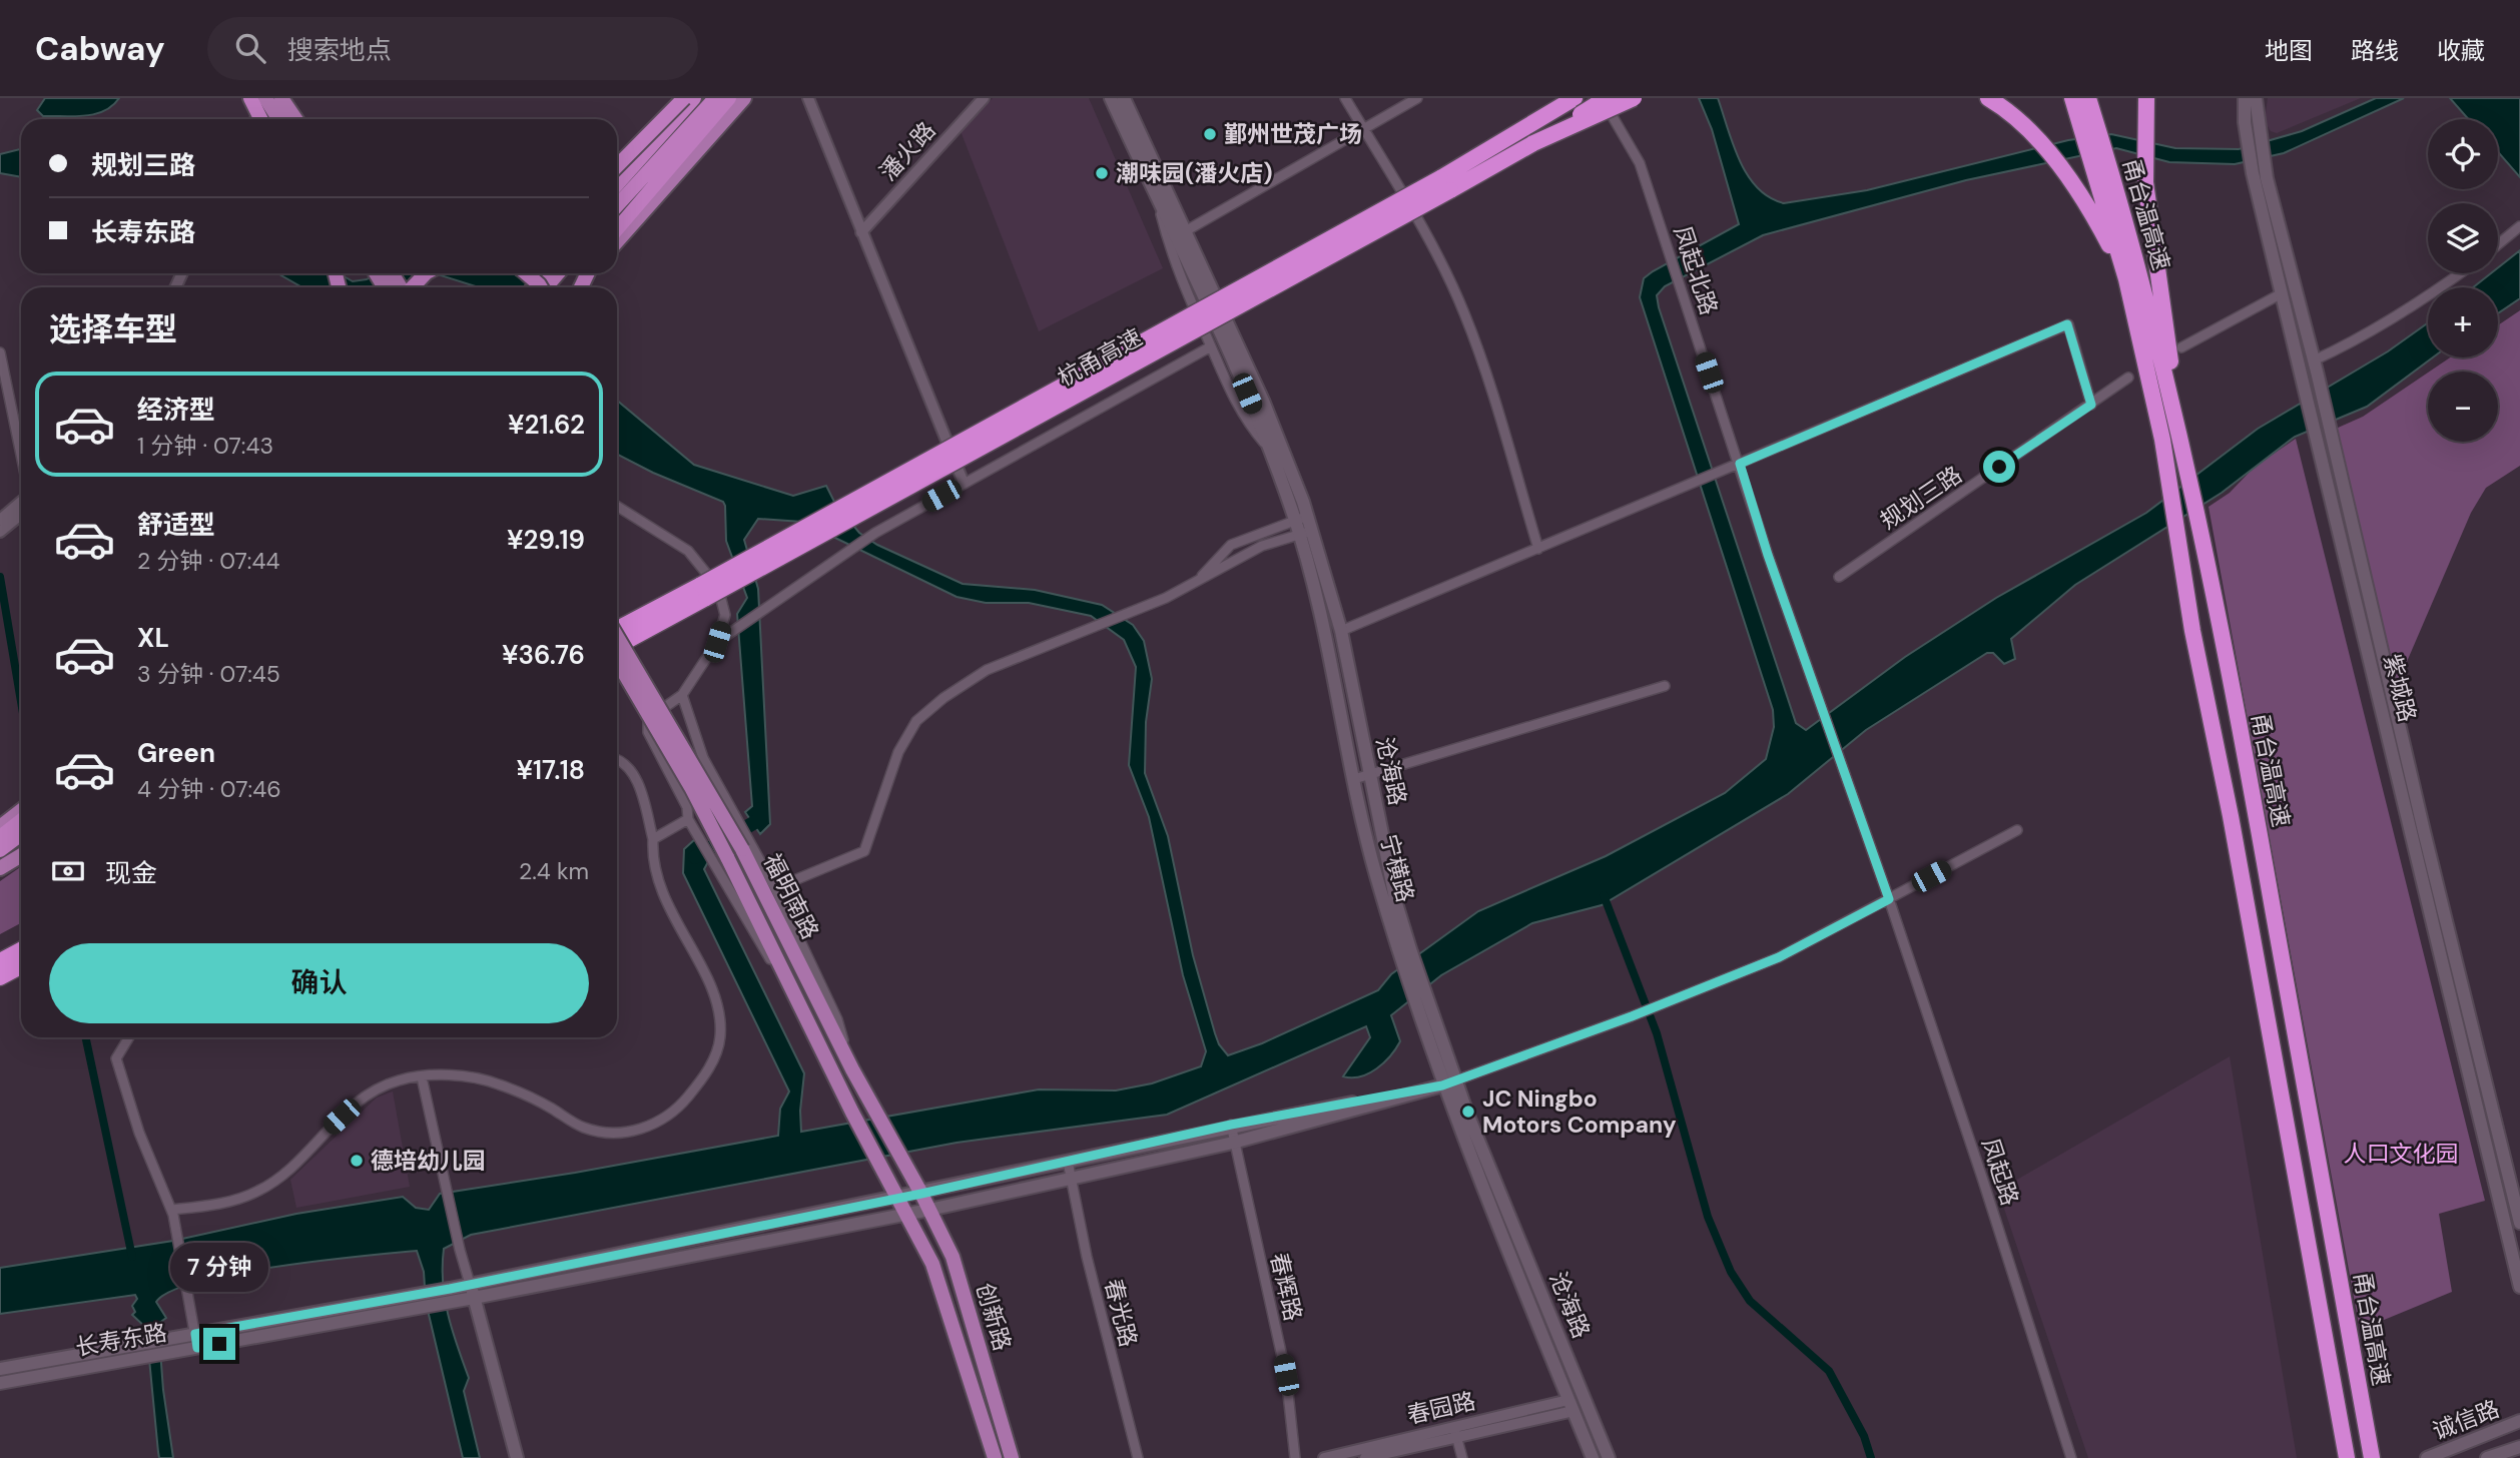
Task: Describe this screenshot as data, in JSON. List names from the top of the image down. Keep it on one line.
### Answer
{"streets":{"highway":["甬台温高速","杭甬高速"],"main road":["紫城路","沧海路","宁横路","福明南路","创新路","长寿东路","诚信路"],"street":["潘火路","凤起北路","规划三路","凤起路","春辉路","春光路","春园路"]},"crossings":[["凤起北路","杭甬高速"],["凤起北路","凤起路"],["凤起北路","长寿东路"],["沧海路","宁横路"],["沧海路","长寿东路"],["沧海路","春园路"],["福明南路","创新路"],["福明南路","长寿东路"],["凤起路","长寿东路"],["春辉路","长寿东路"],["春光路","长寿东路"],["创新路","长寿东路"]],"parks":["人口文化园"],"places":["鄞州世茂广场","潮味园(潘火店)","JC Ningbo Motors Company","德培幼儿园"],"page":{"header":"Cabway","search":"搜索地点","nav":["地图","路线","收藏"],"map_buttons":["+","−"],"banner":["规划三路","长寿东路"],"heading":"选择车型","list":[{"name":"经济型","note":"1 分钟 · 07:43","value":"¥21.62"},{"name":"舒适型","note":"2 分钟 · 07:44","value":"¥29.19"},{"name":"XL","note":"3 分钟 · 07:45","value":"¥36.76"},{"name":"Green","note":"4 分钟 · 07:46","value":"¥17.18"}],"pay":["现金","2.4 km"],"buttons":"确认","bubble":"7 分钟"}}
